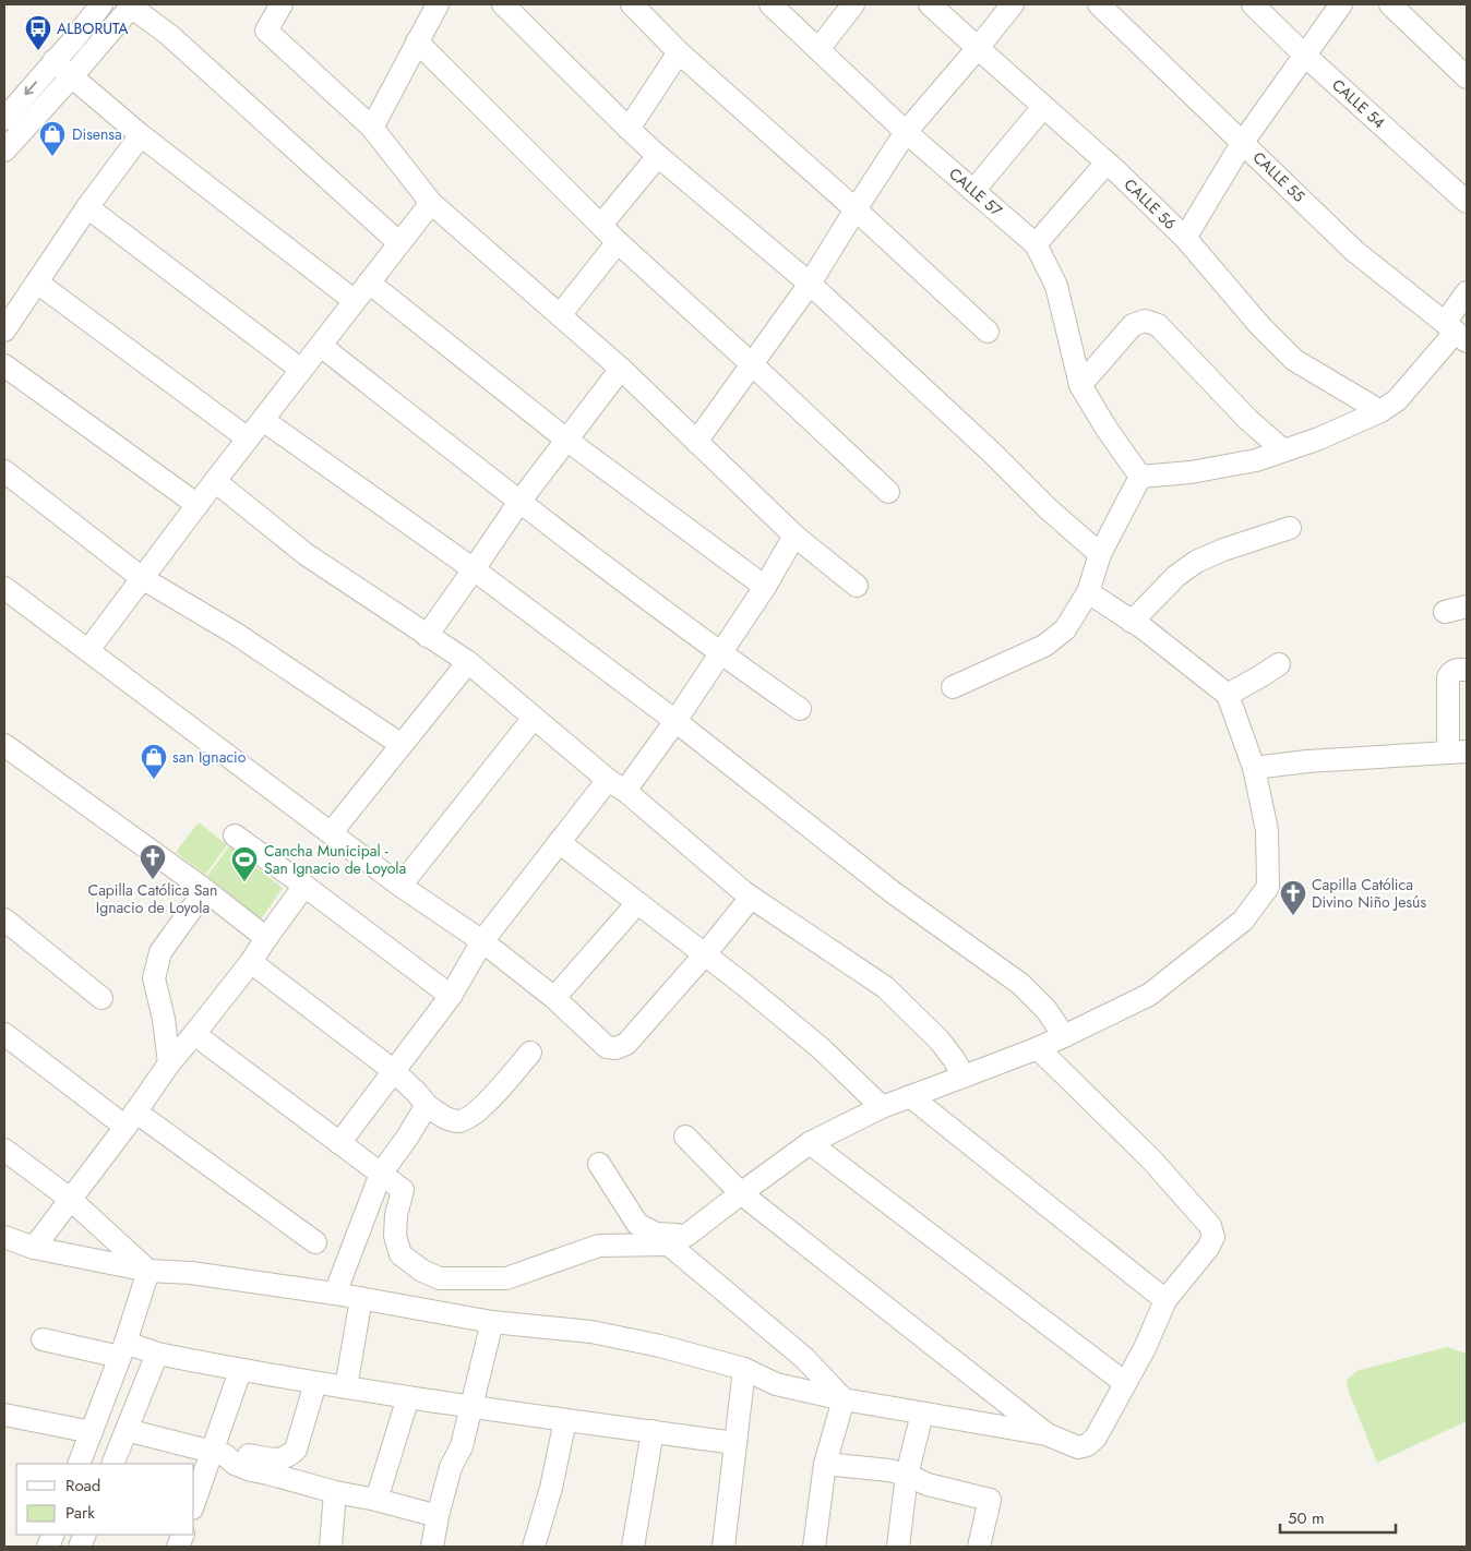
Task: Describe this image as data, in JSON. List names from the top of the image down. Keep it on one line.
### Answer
{"streets":{"street":["CALLE 54","CALLE 55","CALLE 57","CALLE 56"]},"crossings":[["CALLE 54","CALLE 56"],["CALLE 55","CALLE 56"]],"places":{"bus stop":["ALBORUTA"],"shop":["Disensa","san Ignacio"],"church":["Capilla Católica San Ignacio de Loyola","Capilla Católica Divino Niño Jesús"],"sports":["Cancha Municipal - San Ignacio de Loyola"]},"legend":["Road","Park"],"scale_bar":"50 m"}
